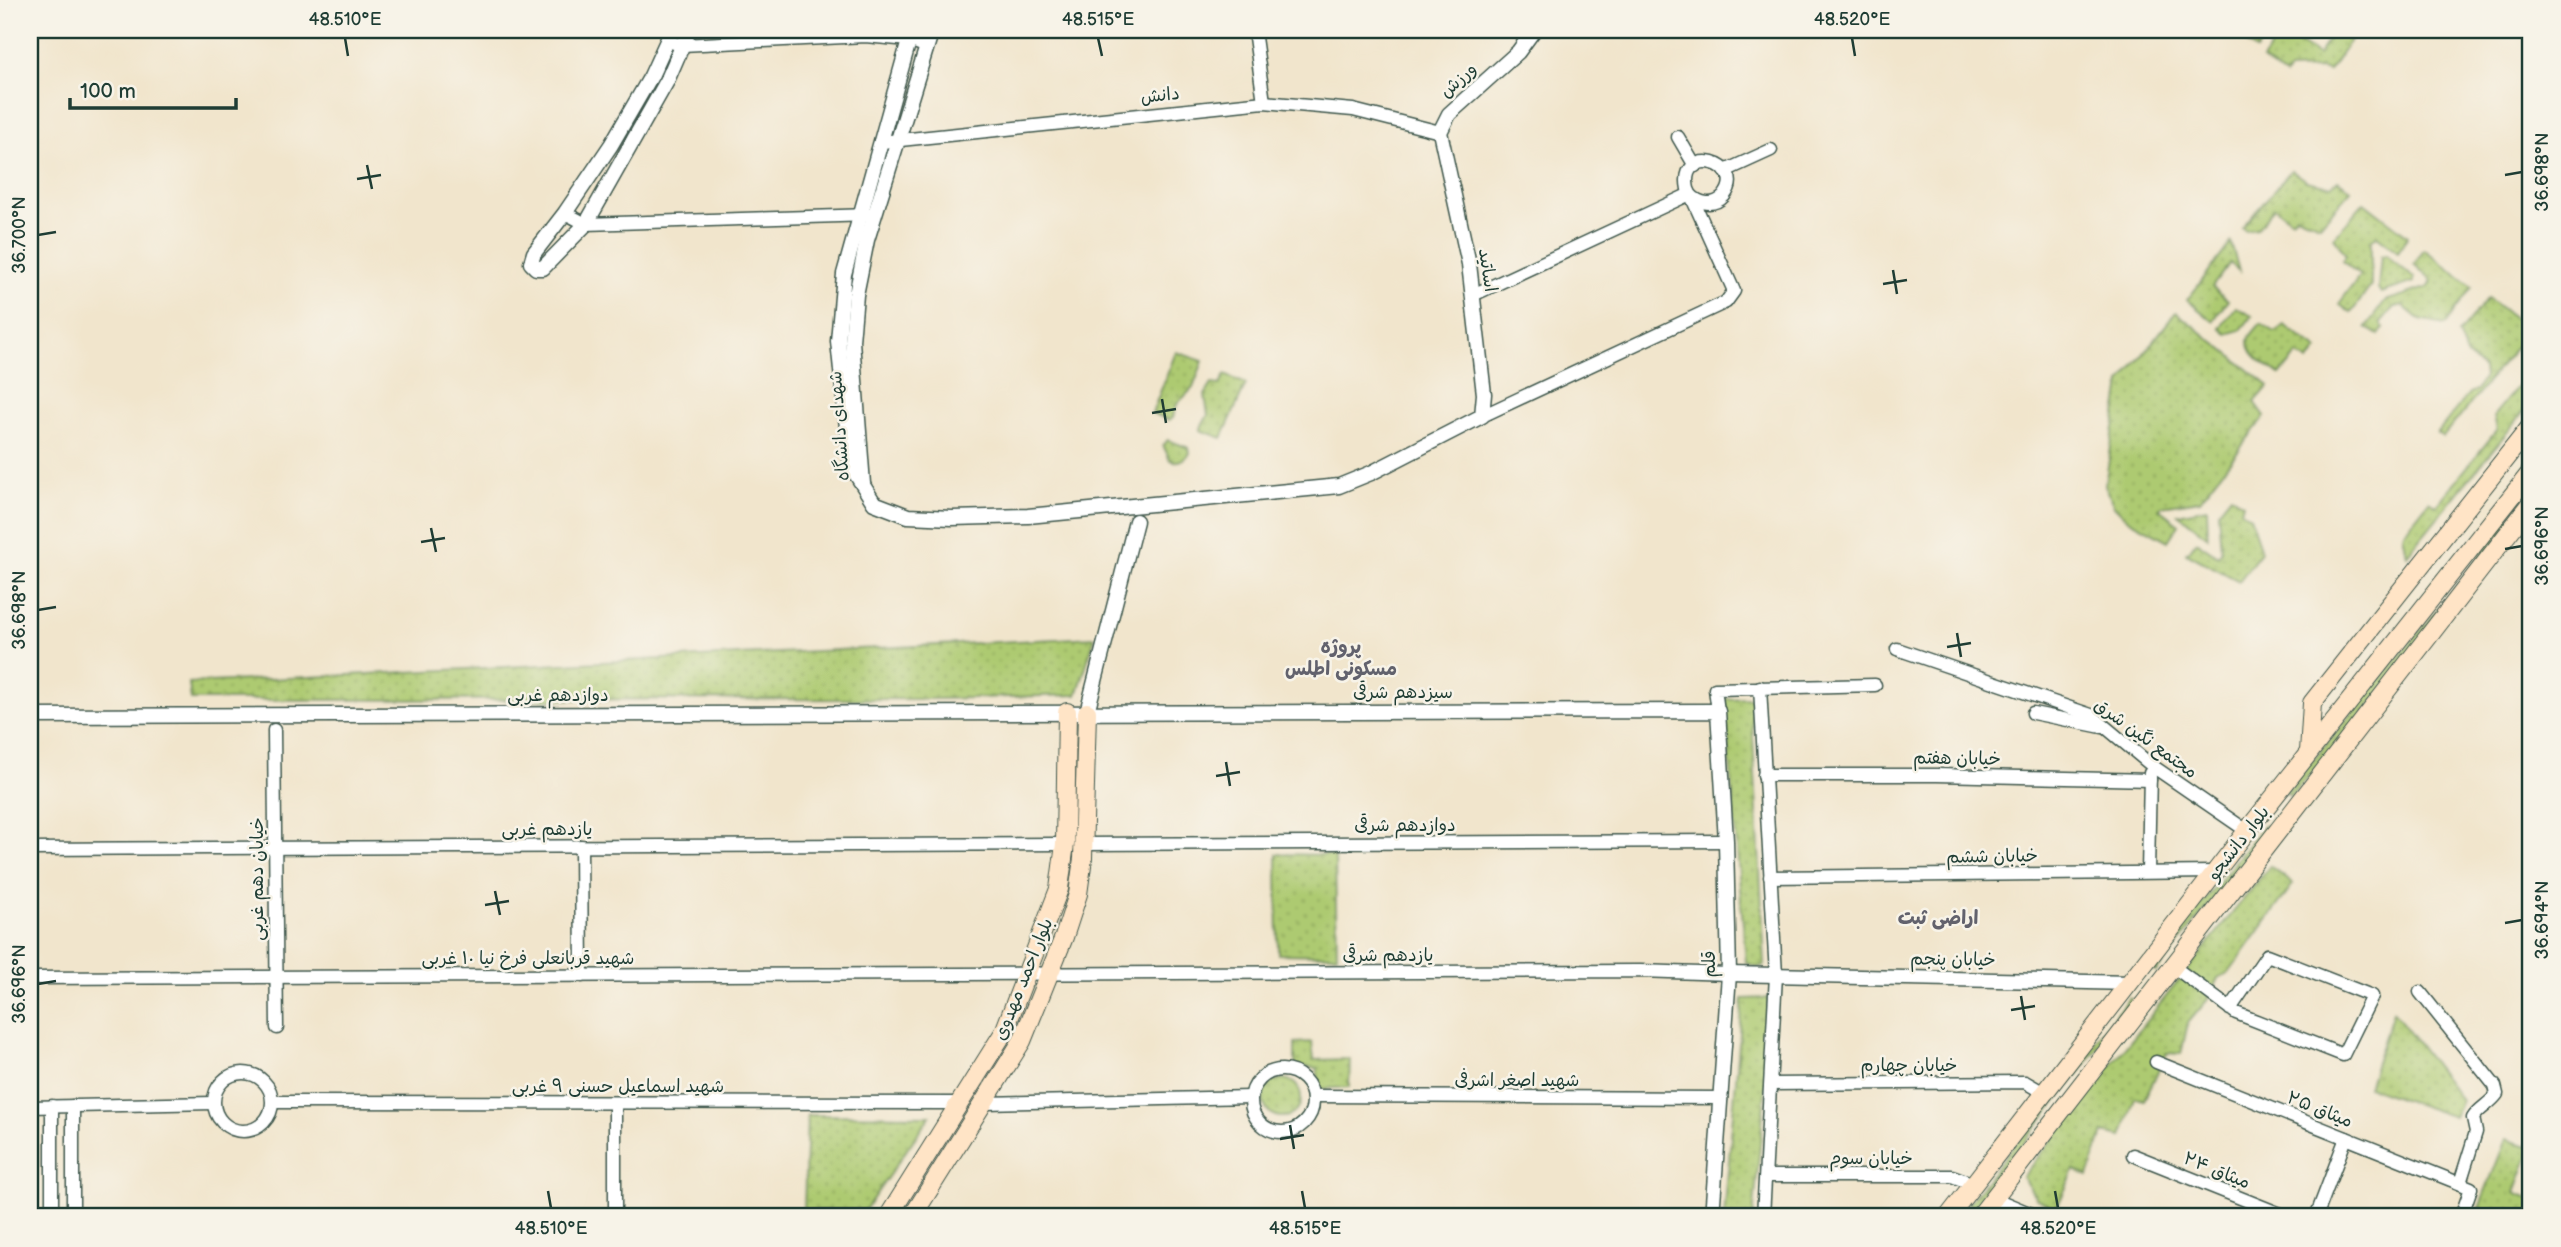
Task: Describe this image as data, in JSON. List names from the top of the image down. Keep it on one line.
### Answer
{"streets":{"main road":["بلوار دانشجو","بلوار احمد مهدوی"],"street":["ورزش","دانش","اساتید","شهدای دانشگاه","سیزدهم شرقی","دوازدهم غربی","مجتمع نگین شرق","خیابان هفتم","دوازدهم شرقی","یازدهم غربی","خیابان ششم","خیابان دهم غربی","یازدهم شرقی","شهید قربانعلی فرخ نیا ۱۰ غربی","خیابان پنجم","قلم","خیابان چهارم","شهید اصغر اشرفی","شهید اسماعیل حسنی ۹ غربی","میثاق ۲۵","خیابان سوم","میثاق ۲۴"]},"crossings":[["ورزش","دانش"],["ورزش","اساتید"],["دانش","اساتید"],["دانش","شهدای دانشگاه"],["اساتید","شهدای دانشگاه"],["سیزدهم شرقی","دوازدهم غربی"],["سیزدهم شرقی","قلم"],["سیزدهم شرقی","بلوار احمد مهدوی"],["دوازدهم غربی","بلوار احمد مهدوی"],["مجتمع نگین شرق","بلوار دانشجو"],["دوازدهم شرقی","قلم"],["دوازدهم شرقی","بلوار احمد مهدوی"],["یازدهم غربی","خیابان دهم غربی"],["یازدهم غربی","بلوار احمد مهدوی"],["بلوار دانشجو","خیابان ششم"],["بلوار دانشجو","خیابان پنجم"],["بلوار دانشجو","خیابان چهارم"],["بلوار دانشجو","خیابان سوم"],["خیابان دهم غربی","شهید قربانعلی فرخ نیا ۱۰ غربی"],["یازدهم شرقی","شهید قربانعلی فرخ نیا ۱۰ غربی"],["یازدهم شرقی","خیابان پنجم"],["یازدهم شرقی","قلم"],["یازدهم شرقی","بلوار احمد مهدوی"],["شهید قربانعلی فرخ نیا ۱۰ غربی","بلوار احمد مهدوی"],["خیابان پنجم","قلم"],["قلم","شهید اصغر اشرفی"],["بلوار احمد مهدوی","شهید اسماعیل حسنی ۹ غربی"]],"districts":["پروژه مسکونی اطلس","اراضی ثبت"],"scale_bar":"100 m","coordinates":["48.510°E","48.515°E","48.520°E","36.698°N","36.700°N","36.696°N","36.694°N"]}
